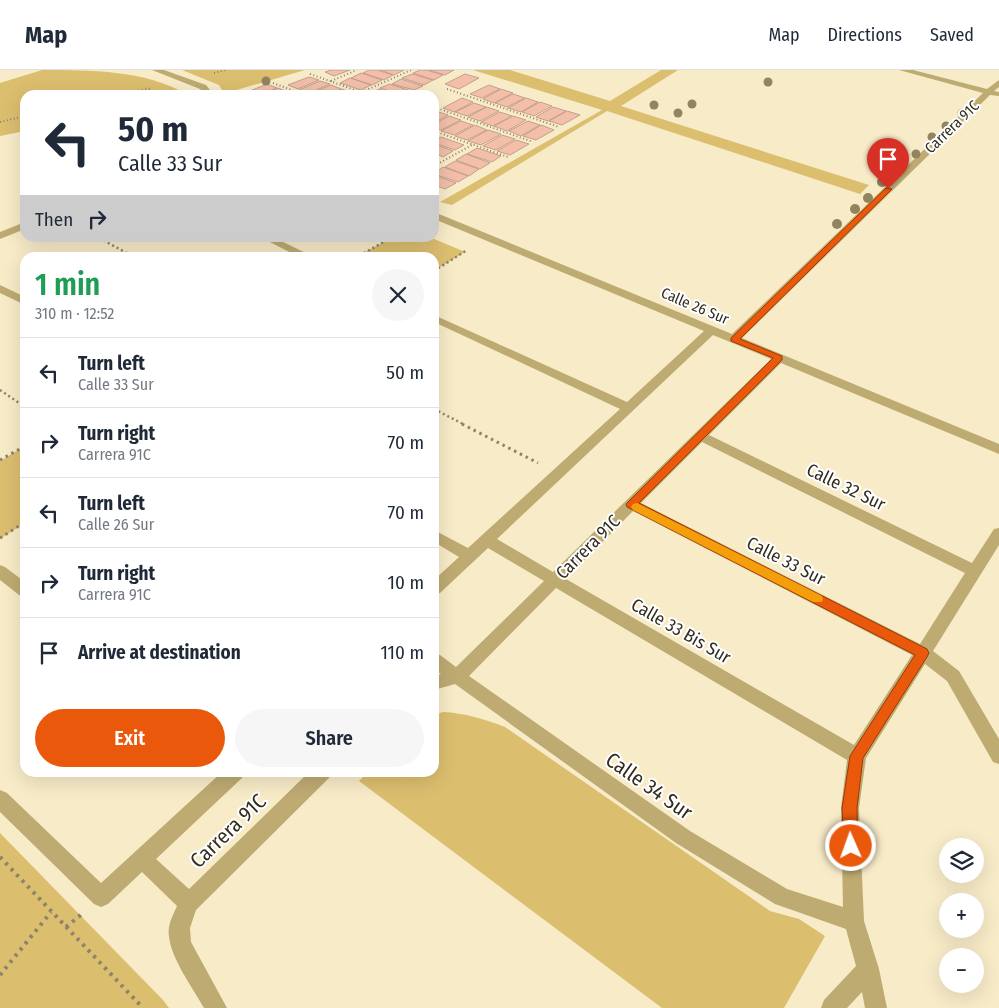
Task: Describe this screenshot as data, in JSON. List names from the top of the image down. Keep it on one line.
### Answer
{"streets":{"street":["Carrera 91C","Calle 26 Sur","Calle 32 Sur","Calle 33 Sur","Calle 33 Bis Sur","Calle 34 Sur"]},"crossings":[["Carrera 91C","Calle 26 Sur"],["Carrera 91C","Calle 32 Sur"],["Carrera 91C","Calle 33 Sur"],["Carrera 91C","Calle 33 Bis Sur"],["Carrera 91C","Calle 34 Sur"]],"page":{"header":"Map","nav":["Map","Directions","Saved"],"turn":["50 m","Calle 33 Sur"],"then":"Then","heading":["1 min","310 m · 12:52"],"list":[{"name":"Turn left","note":"Calle 33 Sur","value":"50 m"},{"name":"Turn right","note":"Carrera 91C","value":"70 m"},{"name":"Turn left","note":"Calle 26 Sur","value":"70 m"},{"name":"Turn right","note":"Carrera 91C","value":"10 m"},{"name":"Arrive at destination","value":"110 m"}],"buttons":["Exit","Share"],"map_buttons":["+","−"]}}
